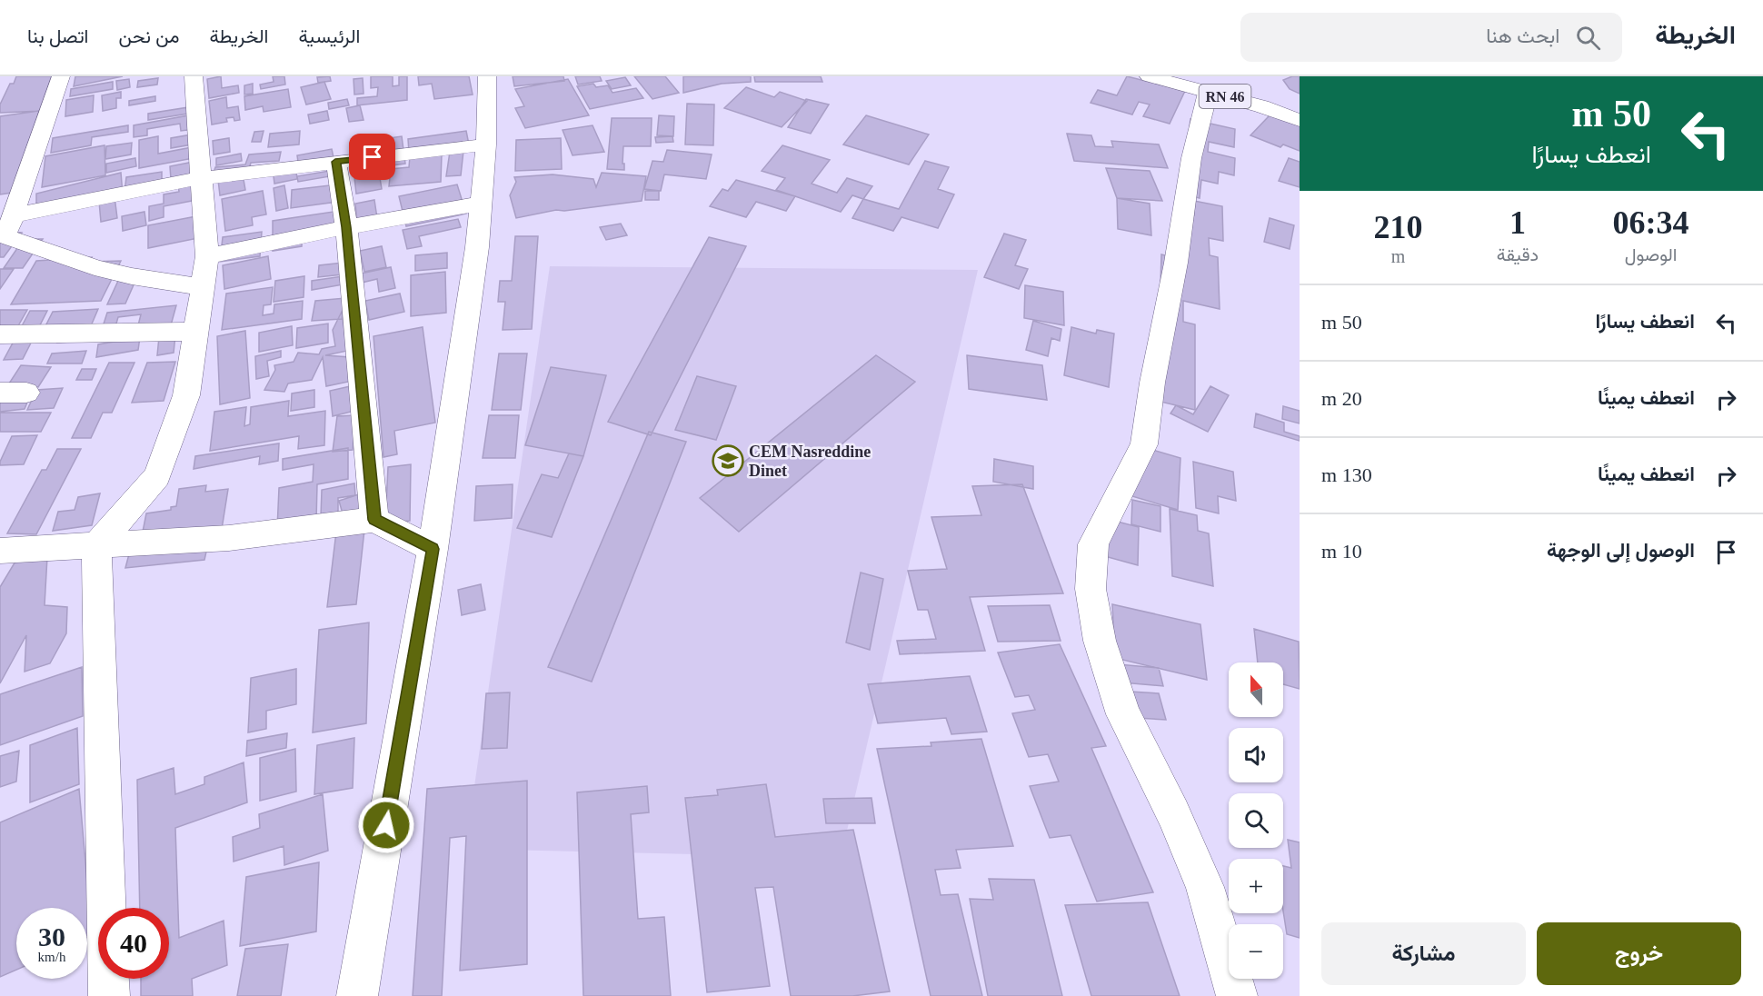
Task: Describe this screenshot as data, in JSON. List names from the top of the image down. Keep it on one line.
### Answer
{"streets":{"street":["RN 46"]},"places":{"school or university":["CEM Nasreddine Dinet"]},"north":"top","page":{"header":"الخريطة","search":"ابحث هنا","nav":["الرئيسية","الخريطة","من نحن","اتصل بنا"],"turn":["50 m","انعطف يسارًا"],"eta":["06:34","الوصول","1","دقيقة","210","m"],"list":[{"name":"انعطف يسارًا","value":"50 m"},{"name":"انعطف يمينًا","value":"20 m"},{"name":"انعطف يمينًا","value":"130 m"},{"name":"الوصول إلى الوجهة","value":"10 m"}],"map_buttons":["+","−"],"speed":"30 km/h","limit":"40","buttons":["خروج","مشاركة"]}}
